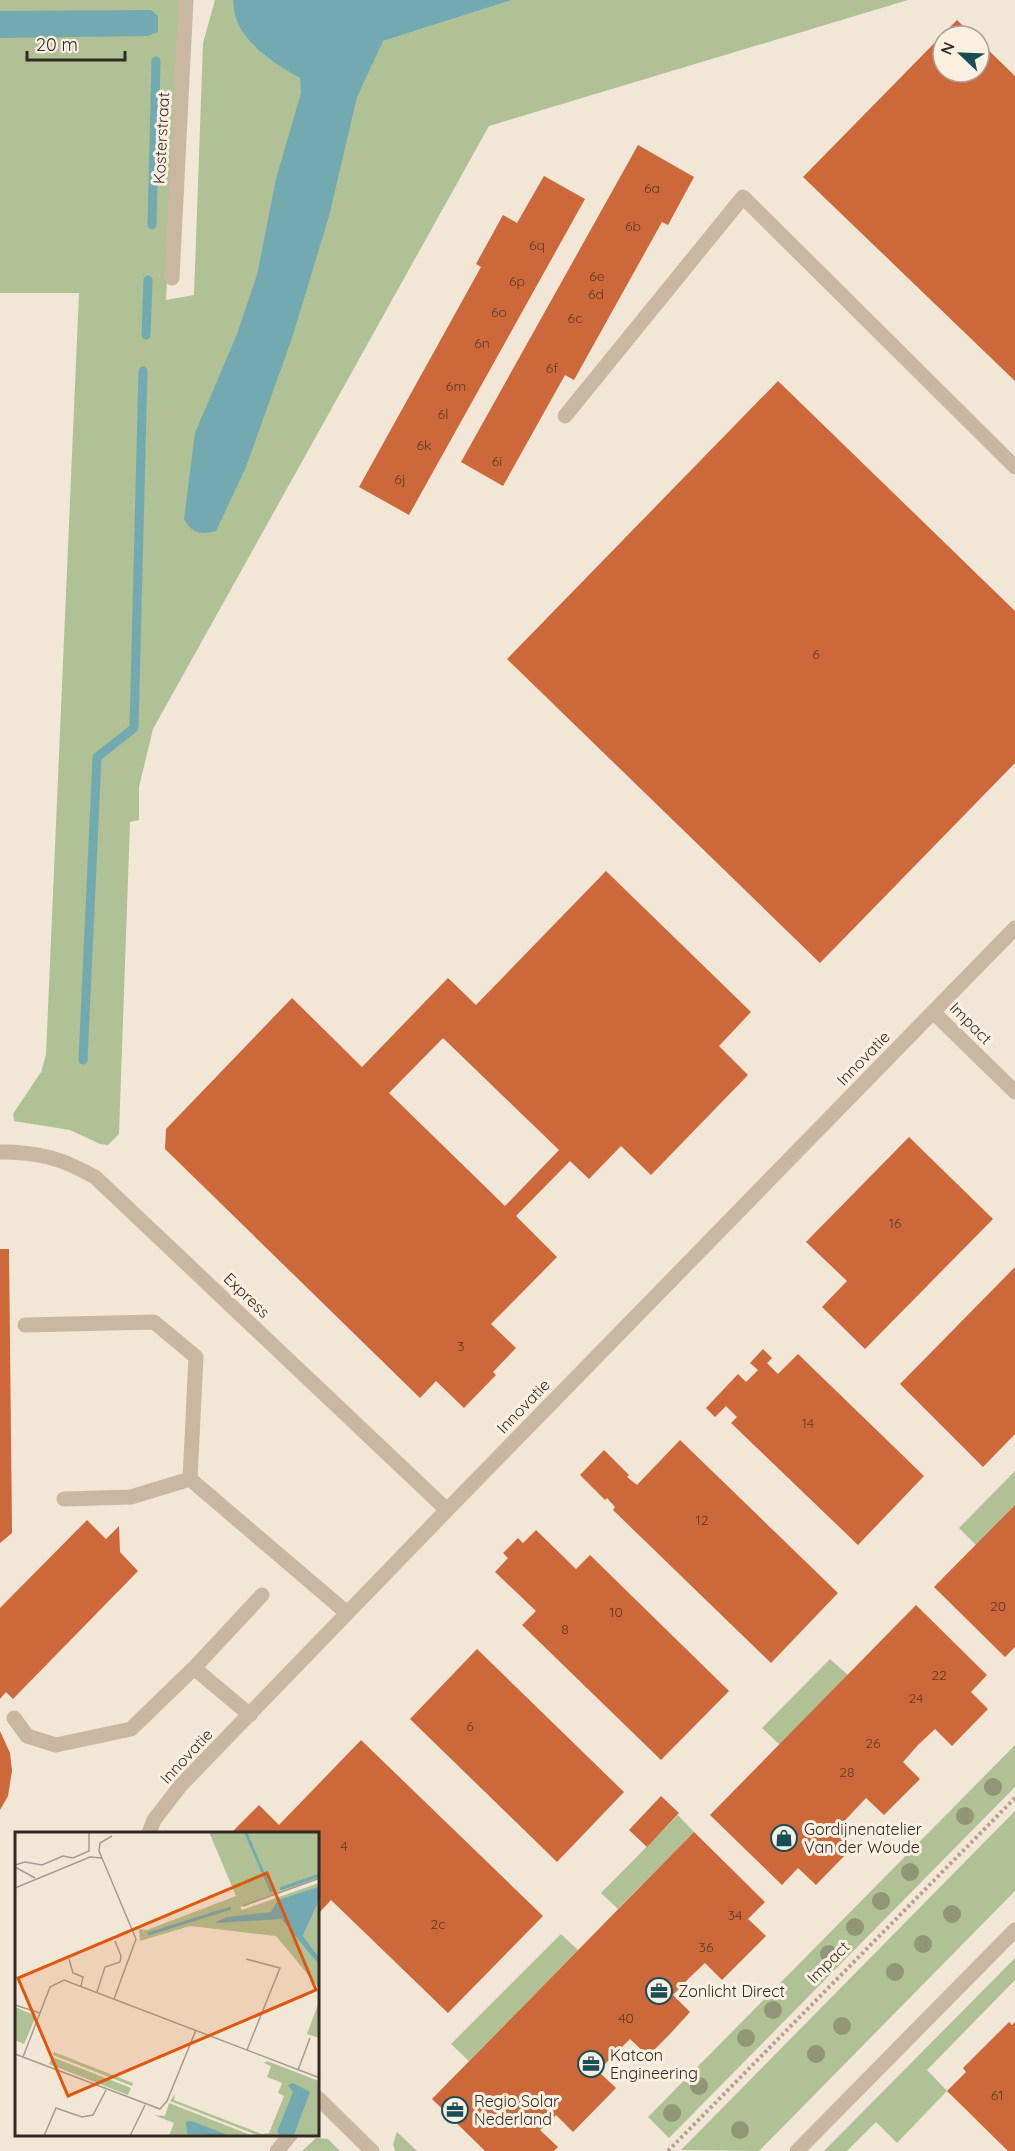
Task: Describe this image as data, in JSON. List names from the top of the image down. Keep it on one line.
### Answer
{"streets":{"street":["Kosterstraat","Impact","Innovatie","Express"]},"crossings":[["Impact","Innovatie"],["Innovatie","Express"]],"places":{"shop":["Gordijnenatelier Van der Woude"],"office":["Zonlicht Direct","Katcon Engineering","Regio Solar Nederland"]},"house_numbers":["6a","6b","6q","6e","6p","6d","6o","6c","6n","6f","6m","6l","6k","6i","6j","6","16","3","14","12","20","10","8","22","24","6","26","28","4","34","2c","36","40","61"],"scale_bar":"20 m","north":"top left"}
